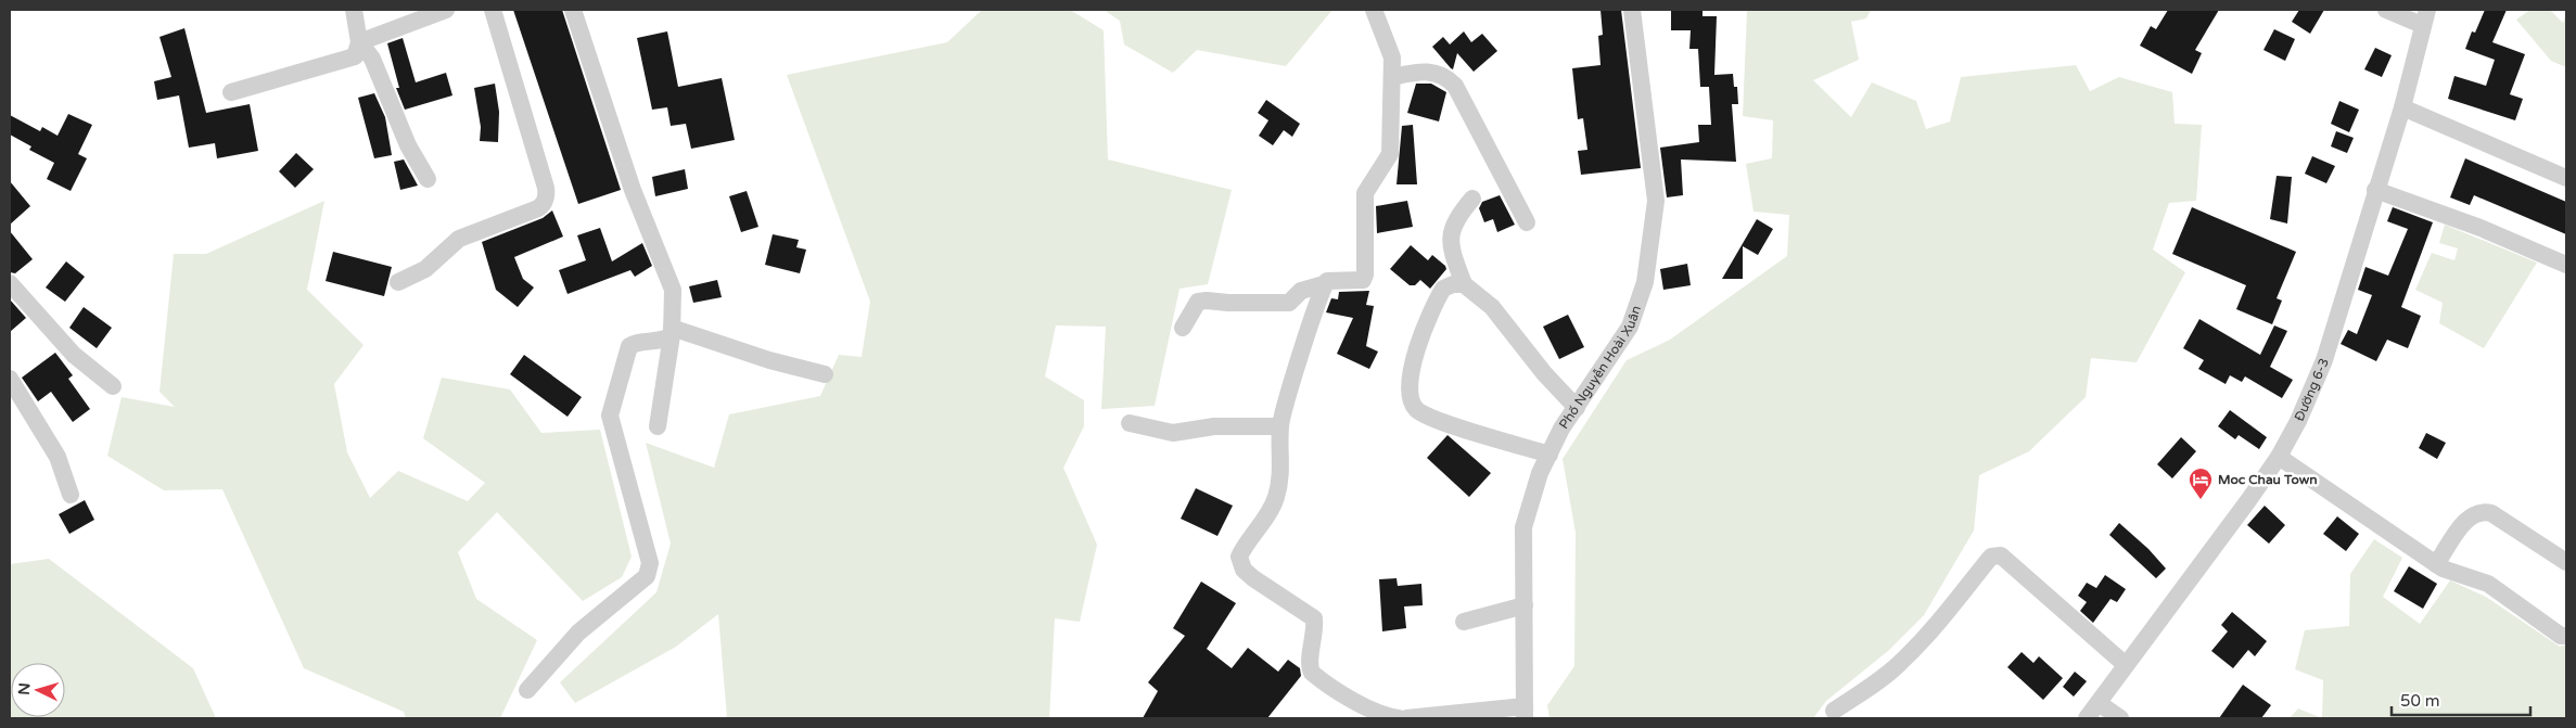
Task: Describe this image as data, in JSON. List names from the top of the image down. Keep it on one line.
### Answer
{"streets":{"street":["Phố Nguyễn Hoài Xuân","Đường 6-3"]},"places":{"hotel":["Moc Chau Town"]},"scale_bar":"50 m","north":"left"}
